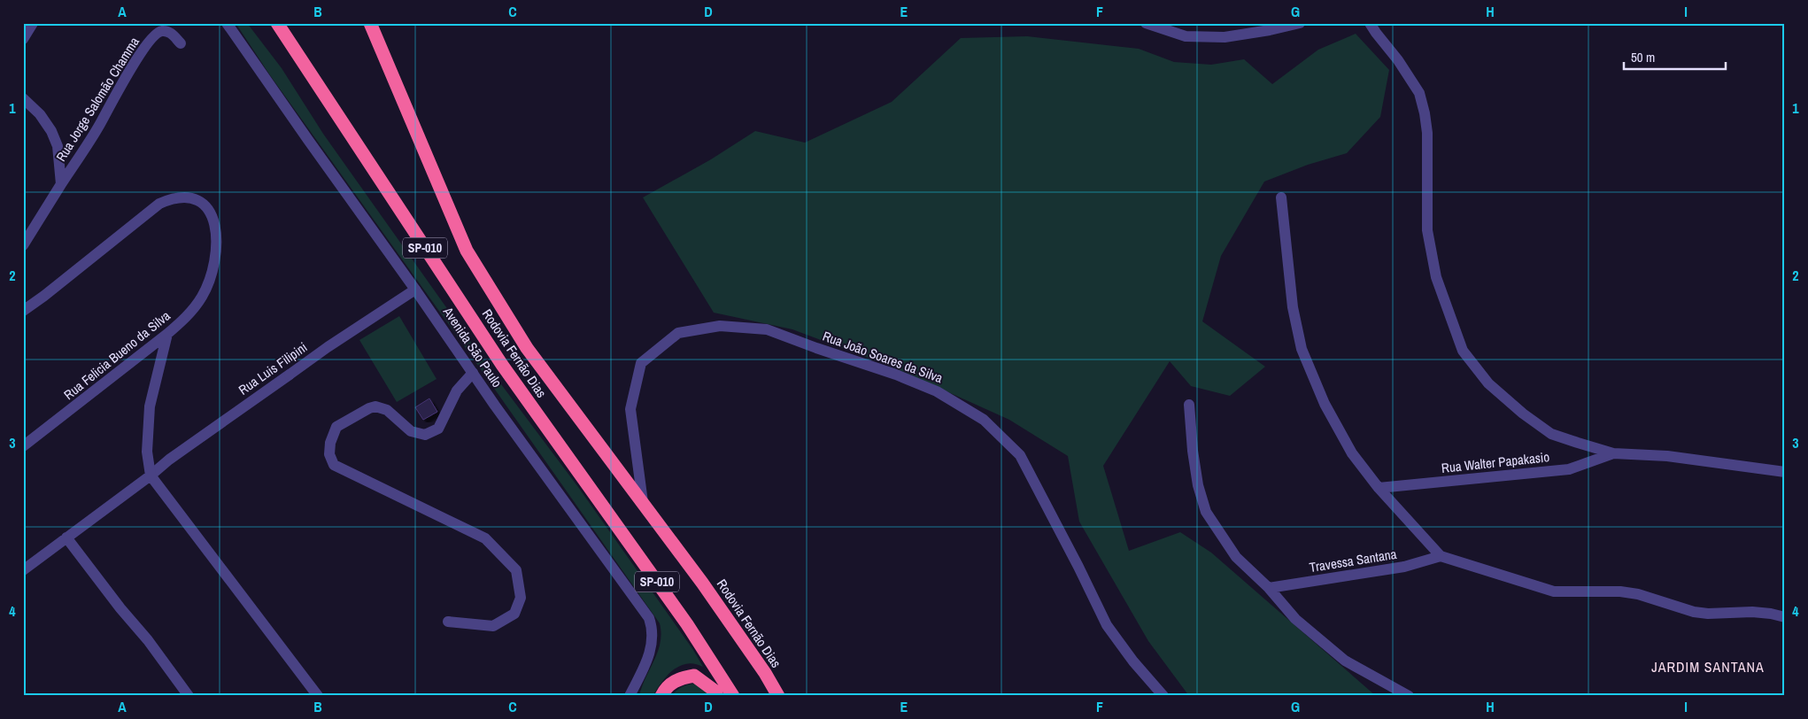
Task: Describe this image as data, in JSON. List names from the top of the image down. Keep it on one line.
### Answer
{"streets":{"highway":["SP-010","Rodovia Fernão Dias"],"street":["Rua Jorge Salomão Chamma","Avenida São Paulo","Rua Felicia Bueno da Silva","Rua João Soares da Silva","Rua Luis Filipini","Rua Walter Papakasio","Travessa Santana"]},"crossings":[["Avenida São Paulo","Rua Luis Filipini"],["Rodovia Fernão Dias","Rua João Soares da Silva"]],"districts":["JARDIM SANTANA"],"scale_bar":"50 m","grid":{"columns":["A","B","C","D","E","F","G","H","I"],"rows":["1","2","3","4"]}}
